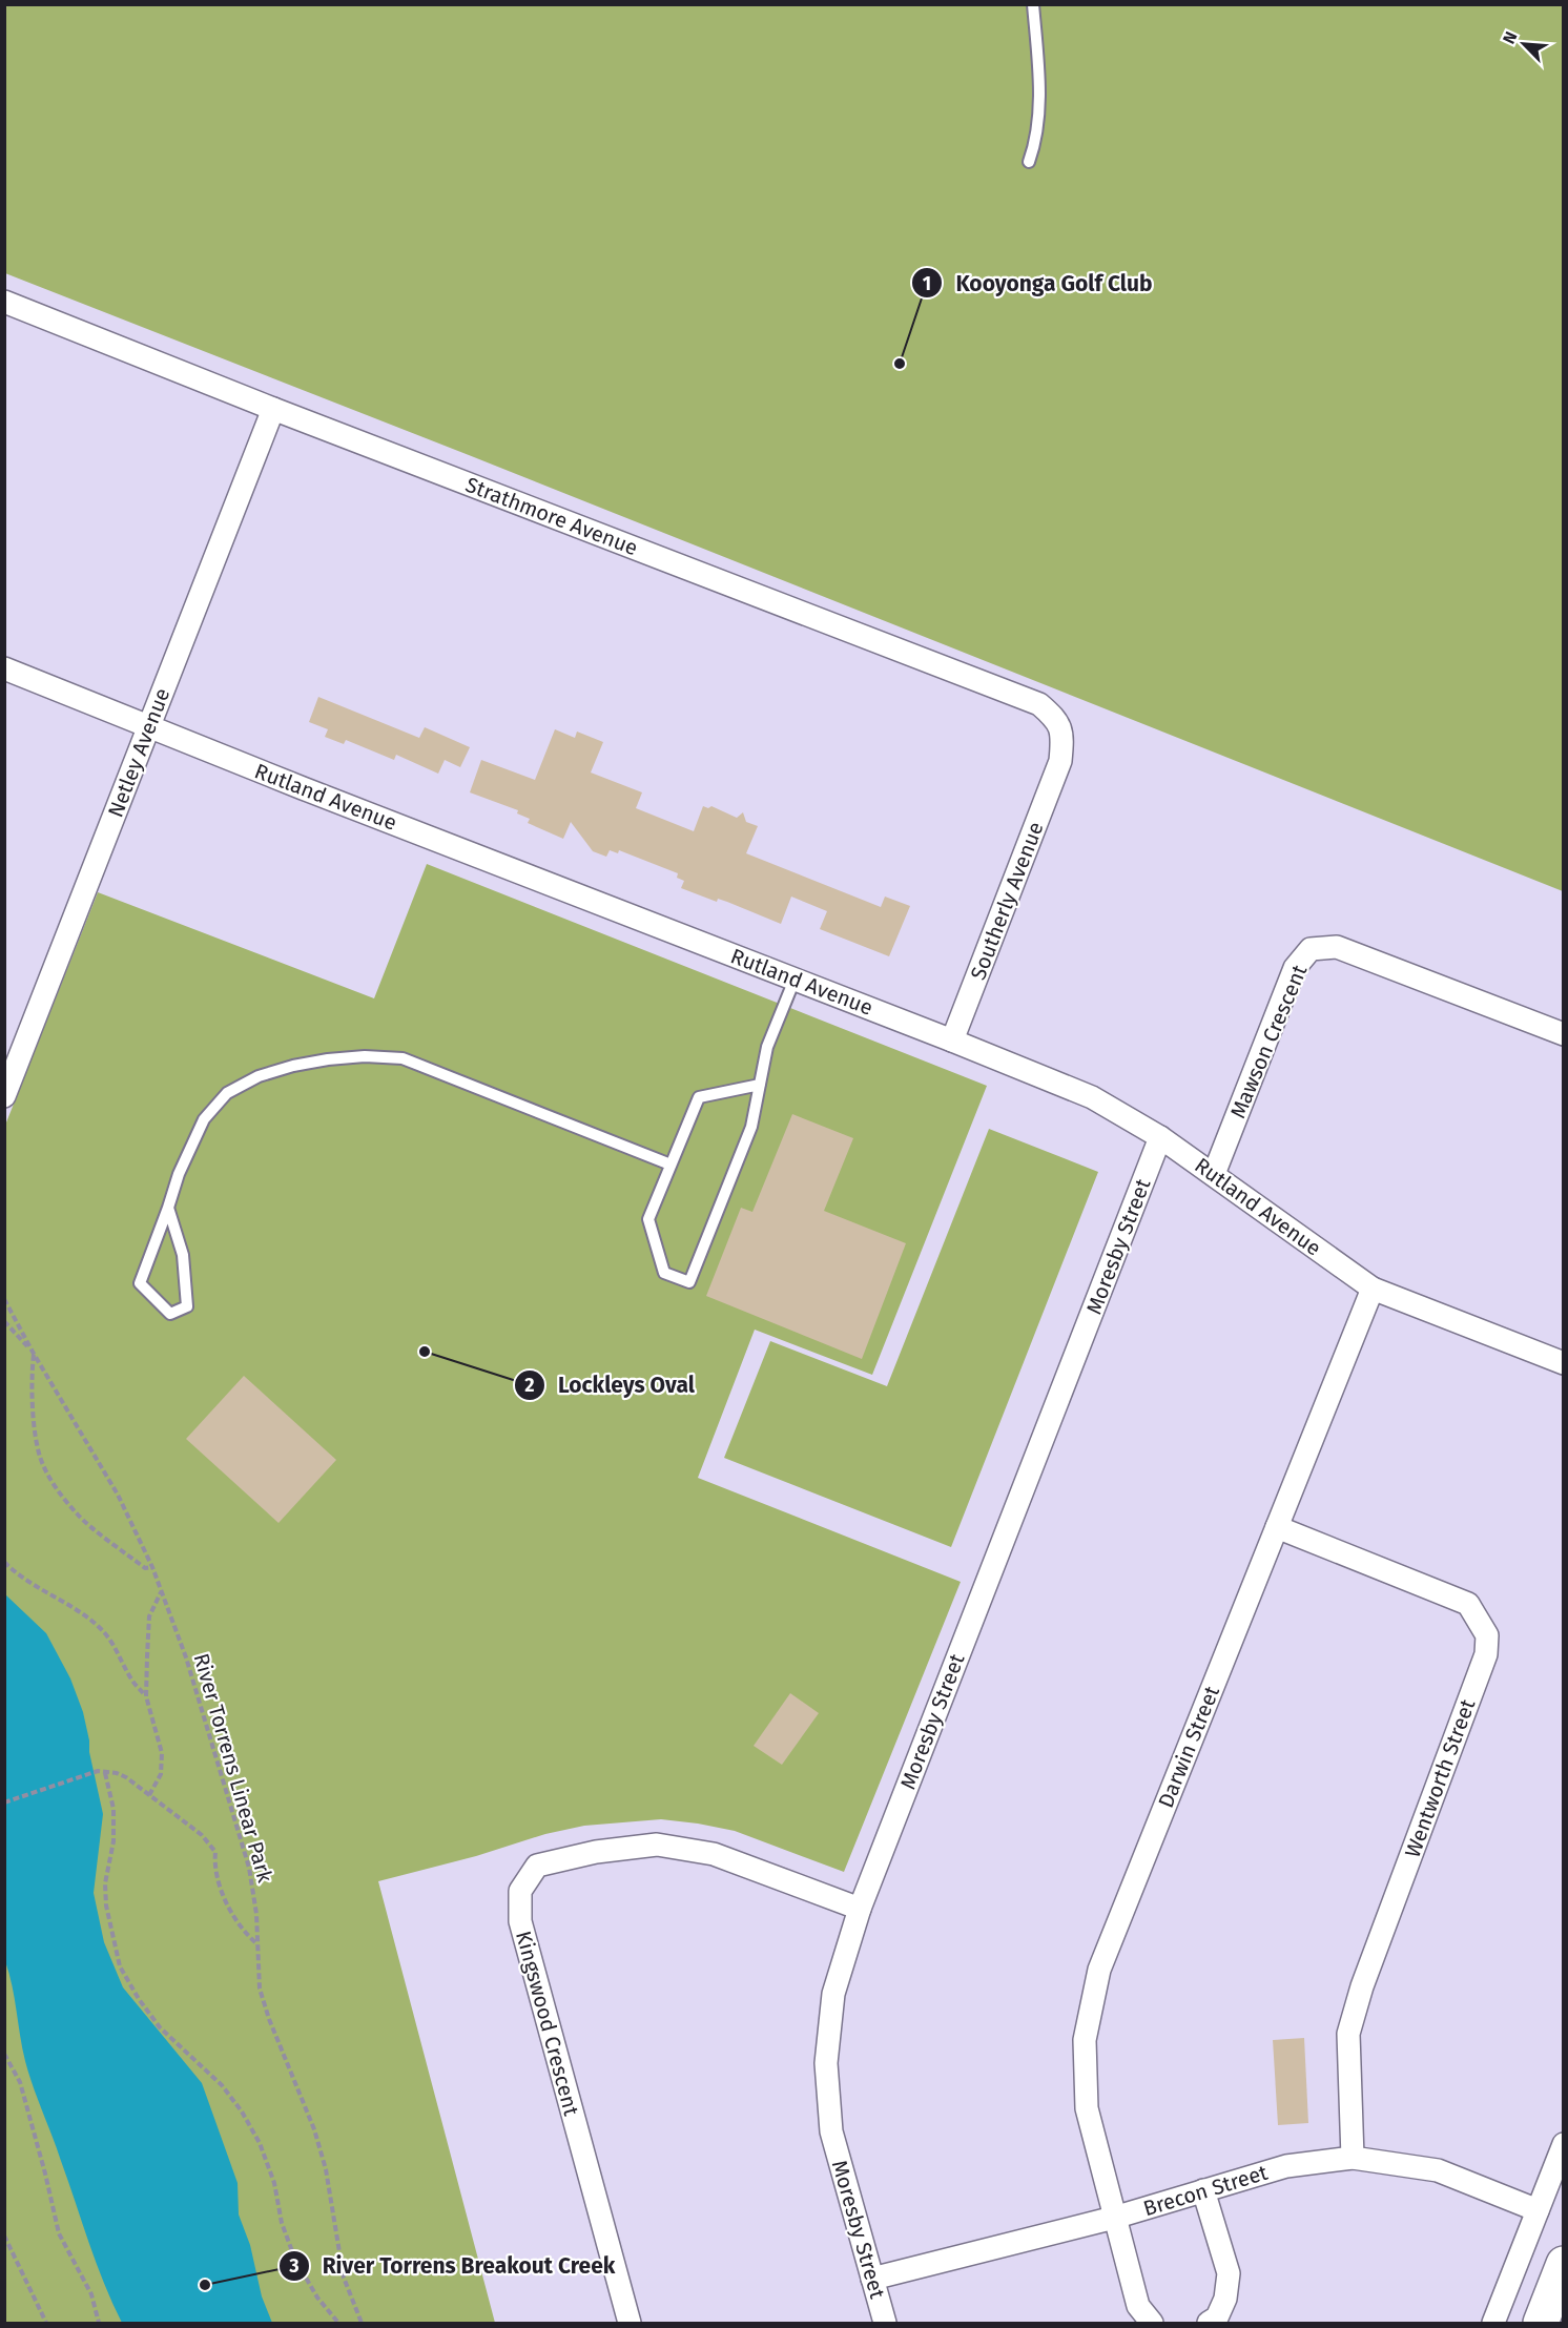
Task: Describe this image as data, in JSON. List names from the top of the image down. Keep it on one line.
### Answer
{"streets":{"street":["Strathmore Avenue","Netley Avenue","Rutland Avenue","Southerly Avenue","Mawson Crescent","Moresby Street","Darwin Street","Wentworth Street","Kingswood Crescent","Brecon Street"],"path":["River Torrens Linear Park"]},"crossings":[["Strathmore Avenue","Netley Avenue"],["Strathmore Avenue","Southerly Avenue"],["Netley Avenue","Rutland Avenue"],["Rutland Avenue","Southerly Avenue"],["Rutland Avenue","Mawson Crescent"],["Rutland Avenue","Moresby Street"],["Rutland Avenue","Darwin Street"],["Moresby Street","Kingswood Crescent"],["Moresby Street","Brecon Street"],["Darwin Street","Wentworth Street"],["Darwin Street","Brecon Street"],["Wentworth Street","Brecon Street"]],"places":["Kooyonga Golf Club","Lockleys Oval","River Torrens Breakout Creek"],"north":"top left"}
